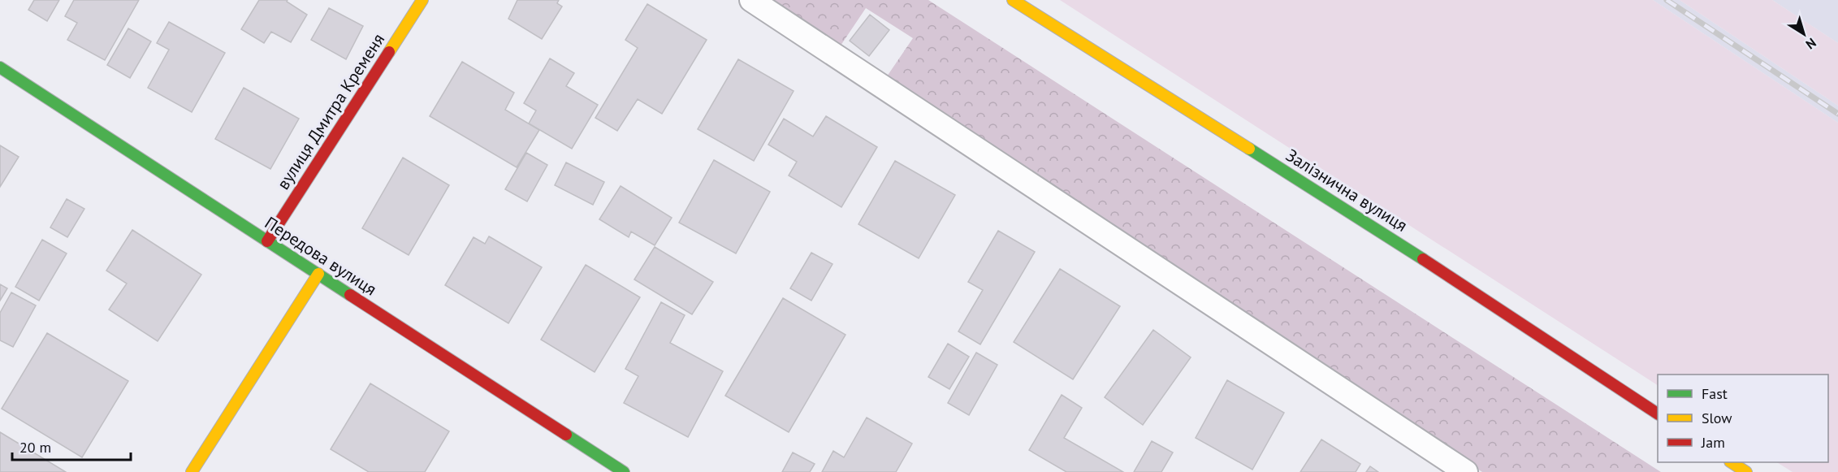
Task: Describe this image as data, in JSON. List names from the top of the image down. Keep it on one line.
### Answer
{"streets":{"street":["вулиця Дмитра Кременя","Залізнична вулиця","Передова вулиця"]},"crossings":[["вулиця Дмитра Кременя","Передова вулиця"]],"legend":["Fast","Slow","Jam"],"scale_bar":"20 m","north":"bottom right"}
